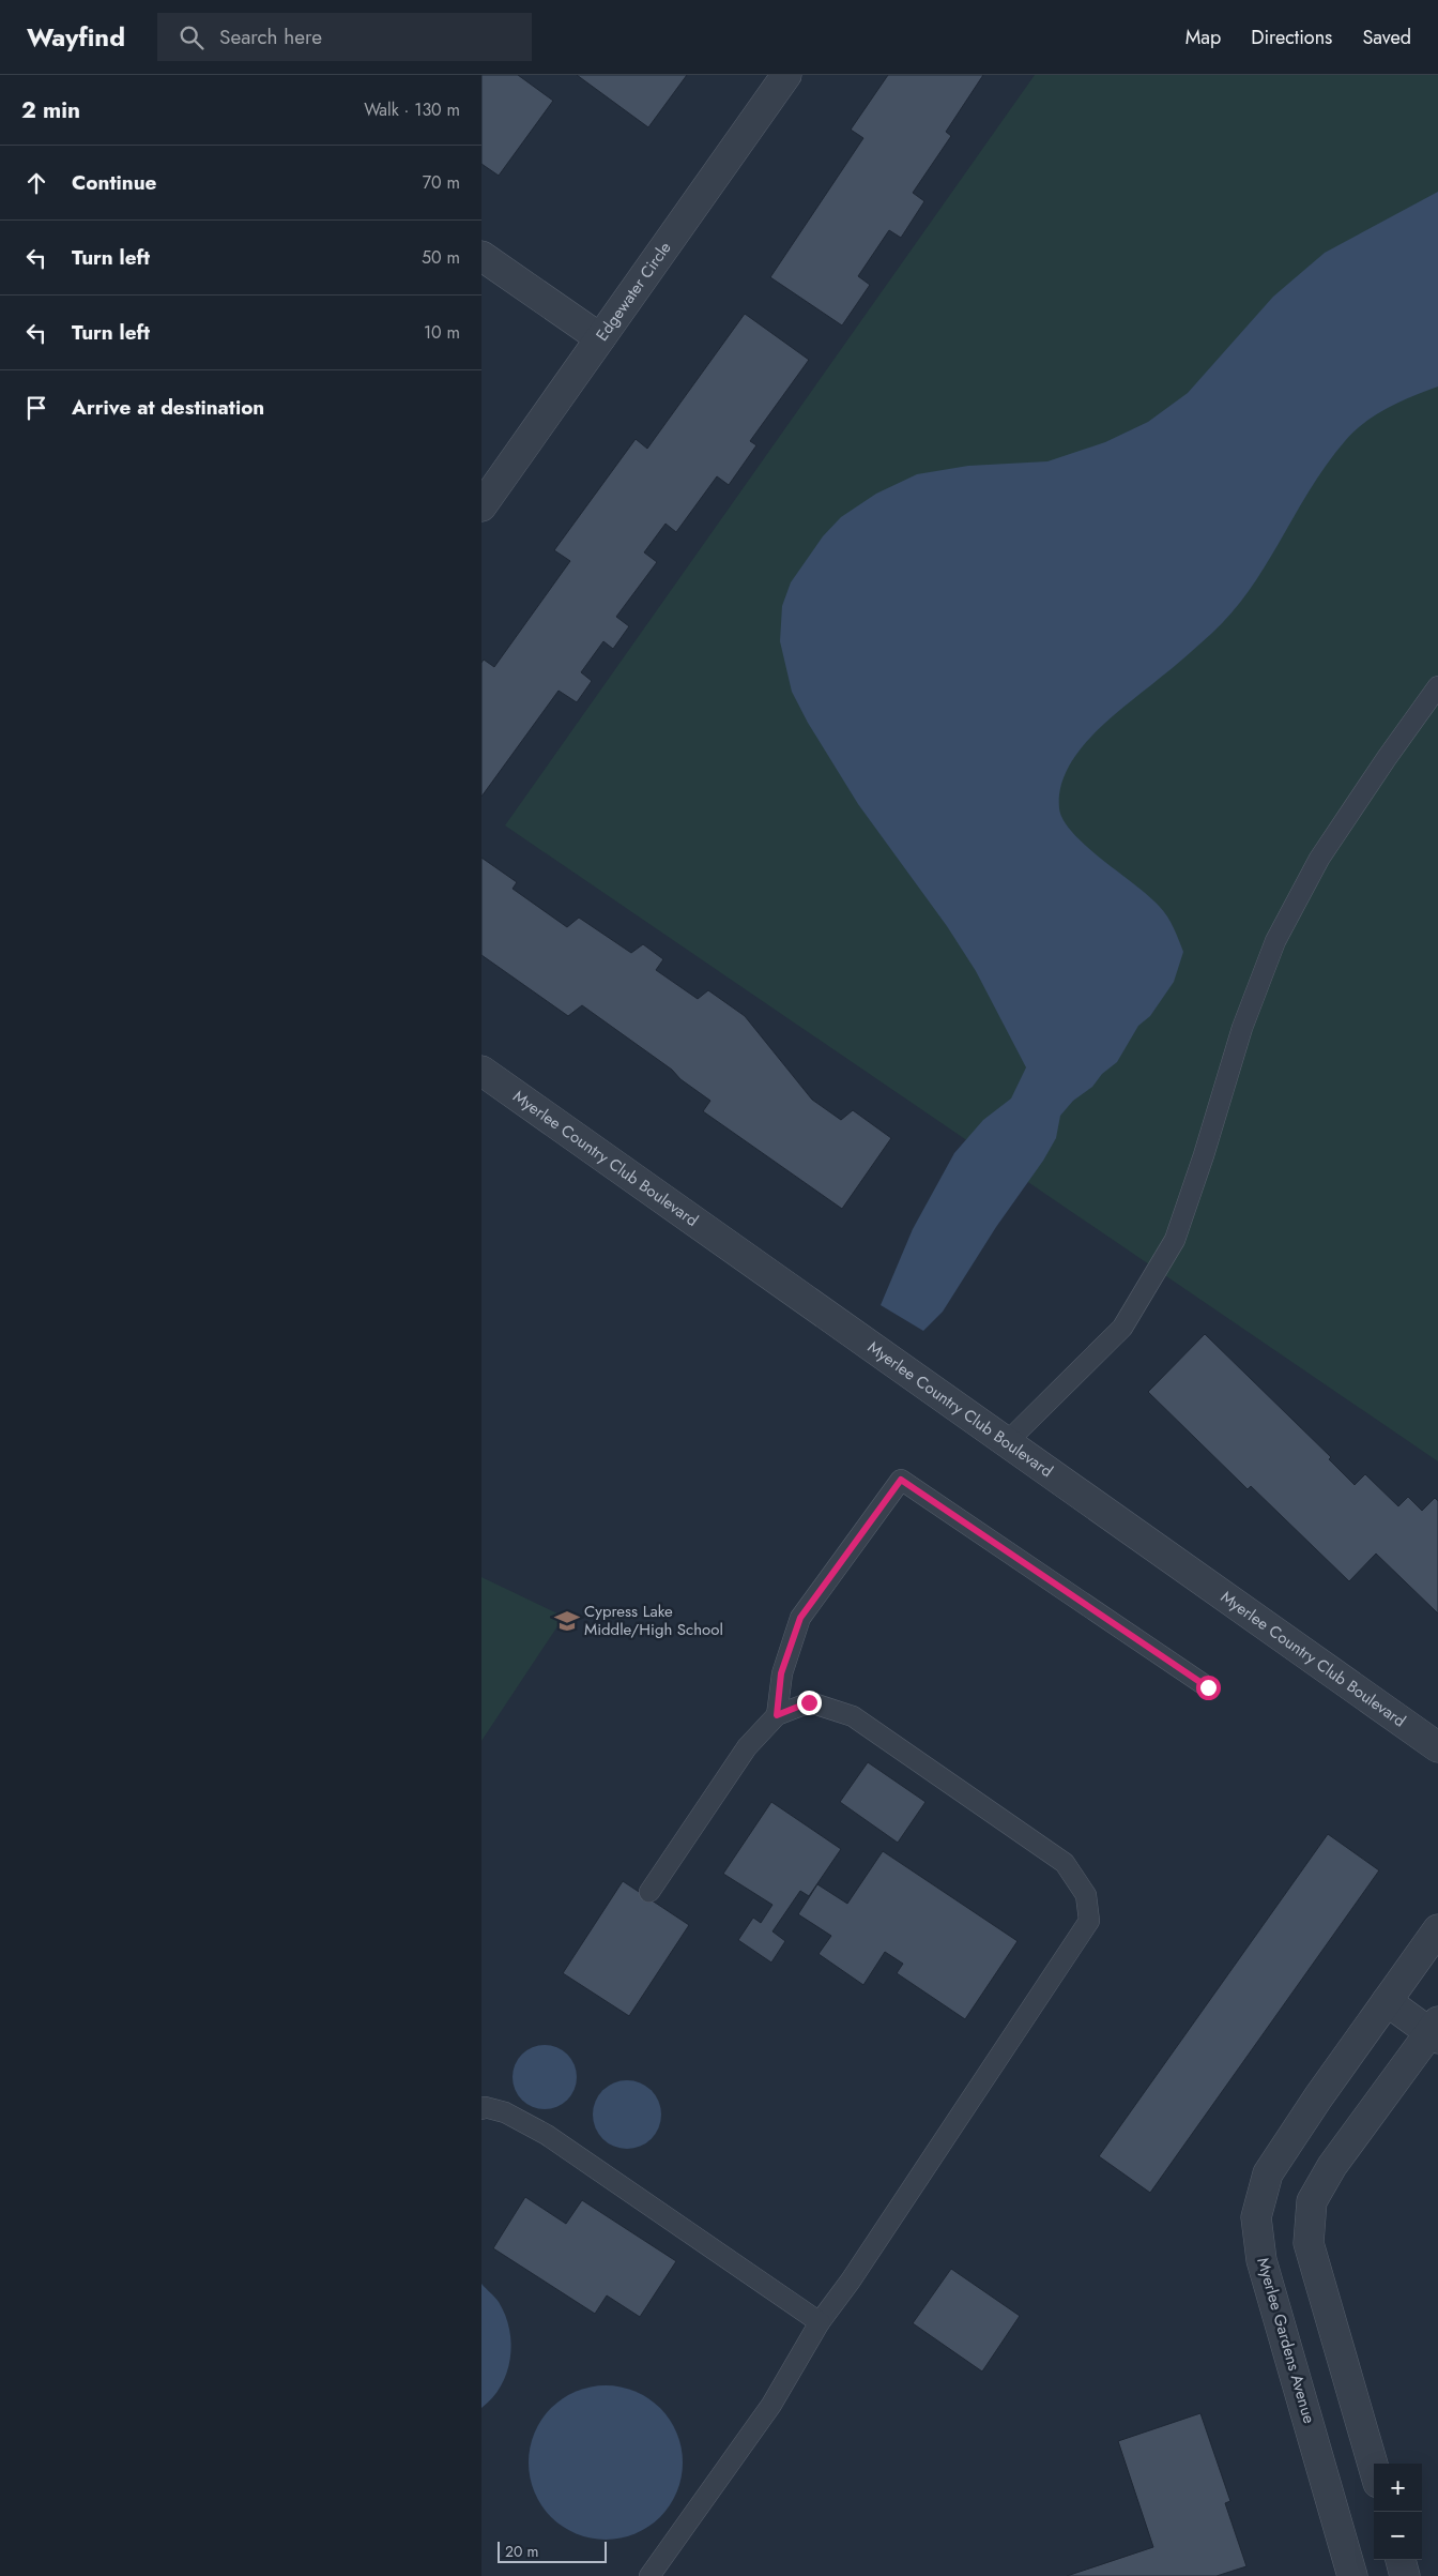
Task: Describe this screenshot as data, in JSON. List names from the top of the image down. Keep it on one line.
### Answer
{"streets":{"street":["Edgewater Circle","Myerlee Country Club Boulevard","Myerlee Gardens Avenue"]},"places":{"school or university":["Cypress Lake Middle/High School"]},"scale_bar":"20 m","page":{"header":"Wayfind","search":"Search here","nav":["Map","Directions","Saved"],"heading":["2 min","Walk · 130 m"],"list":[["Continue","70 m"],["Turn left","50 m"],["Turn left","10 m"],"Arrive at destination"],"map_buttons":["+","−"],"scale":"20 m"}}
